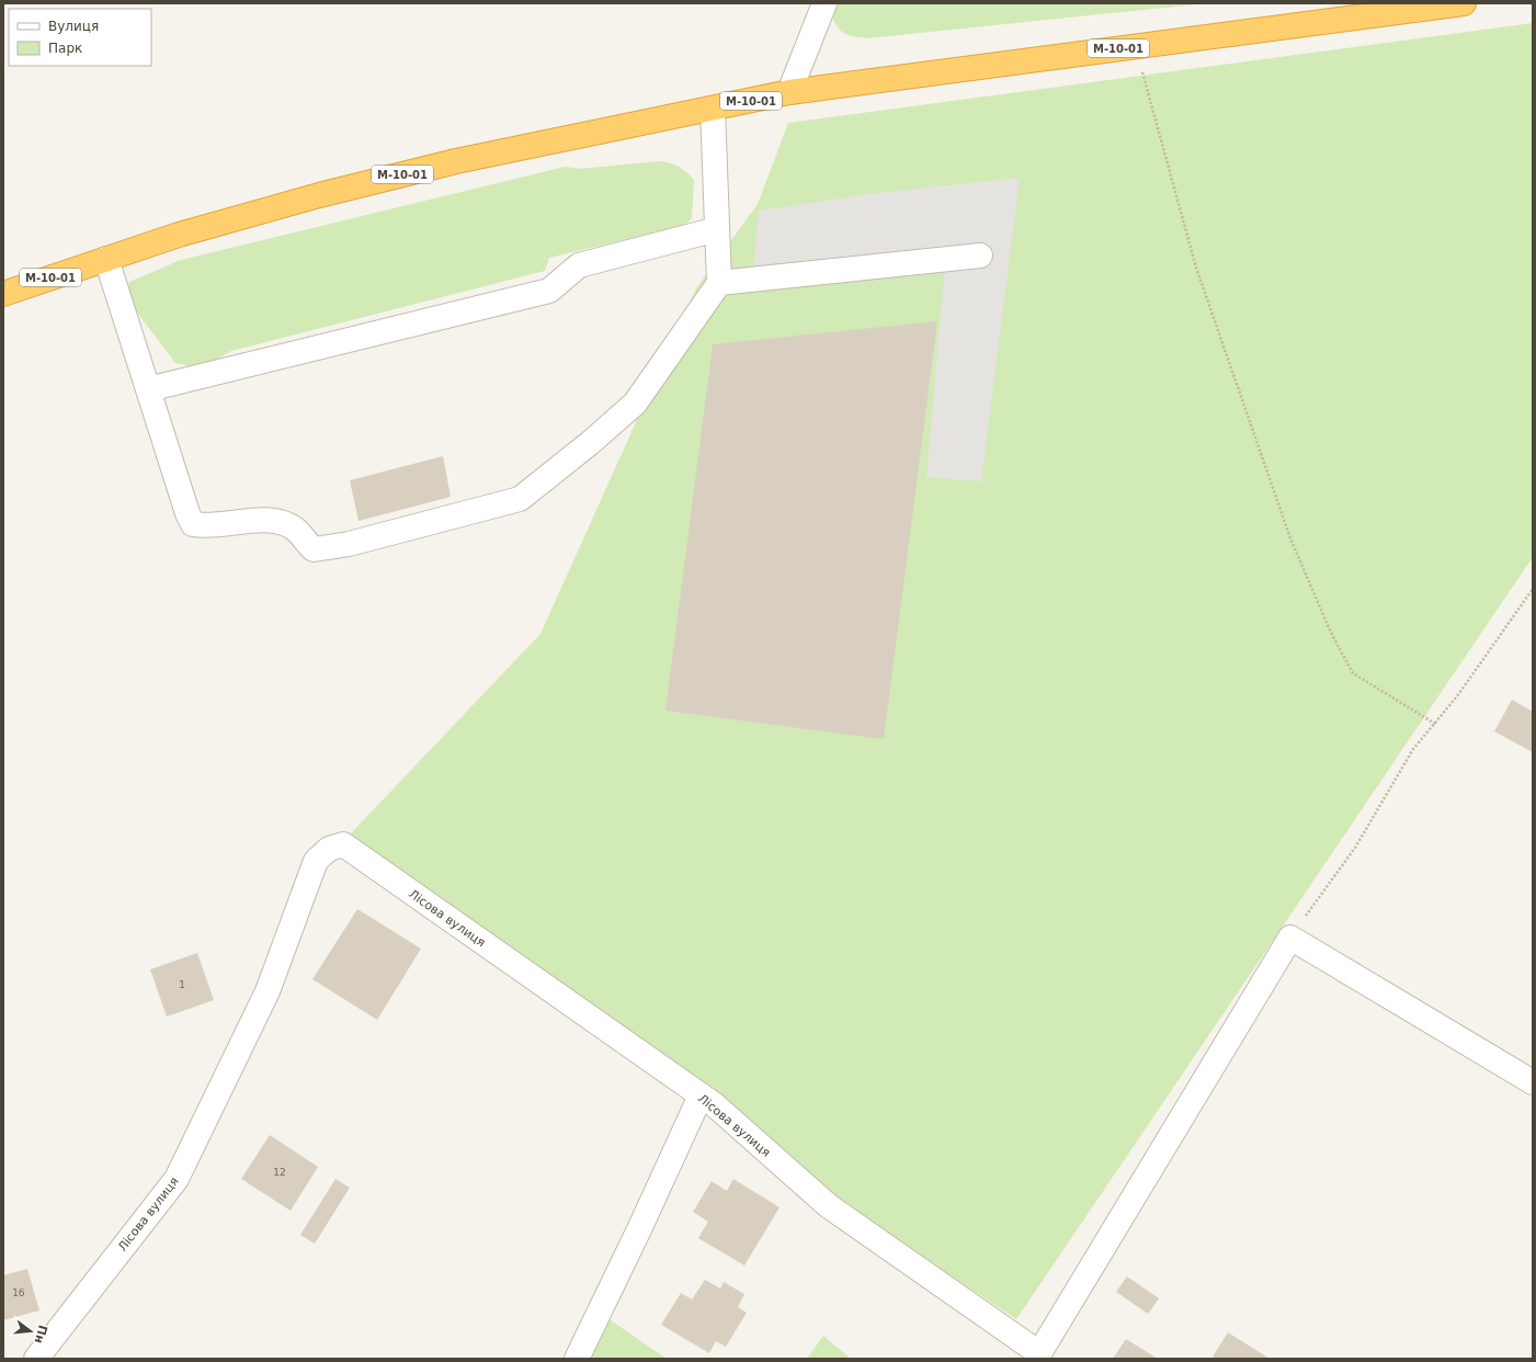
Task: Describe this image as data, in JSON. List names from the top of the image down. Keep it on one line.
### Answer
{"streets":{"highway":["М-10-01"],"street":["Лісова вулиця"]},"house_numbers":["1","12","1б"],"legend":["Вулиця","Парк"],"north":"right"}
